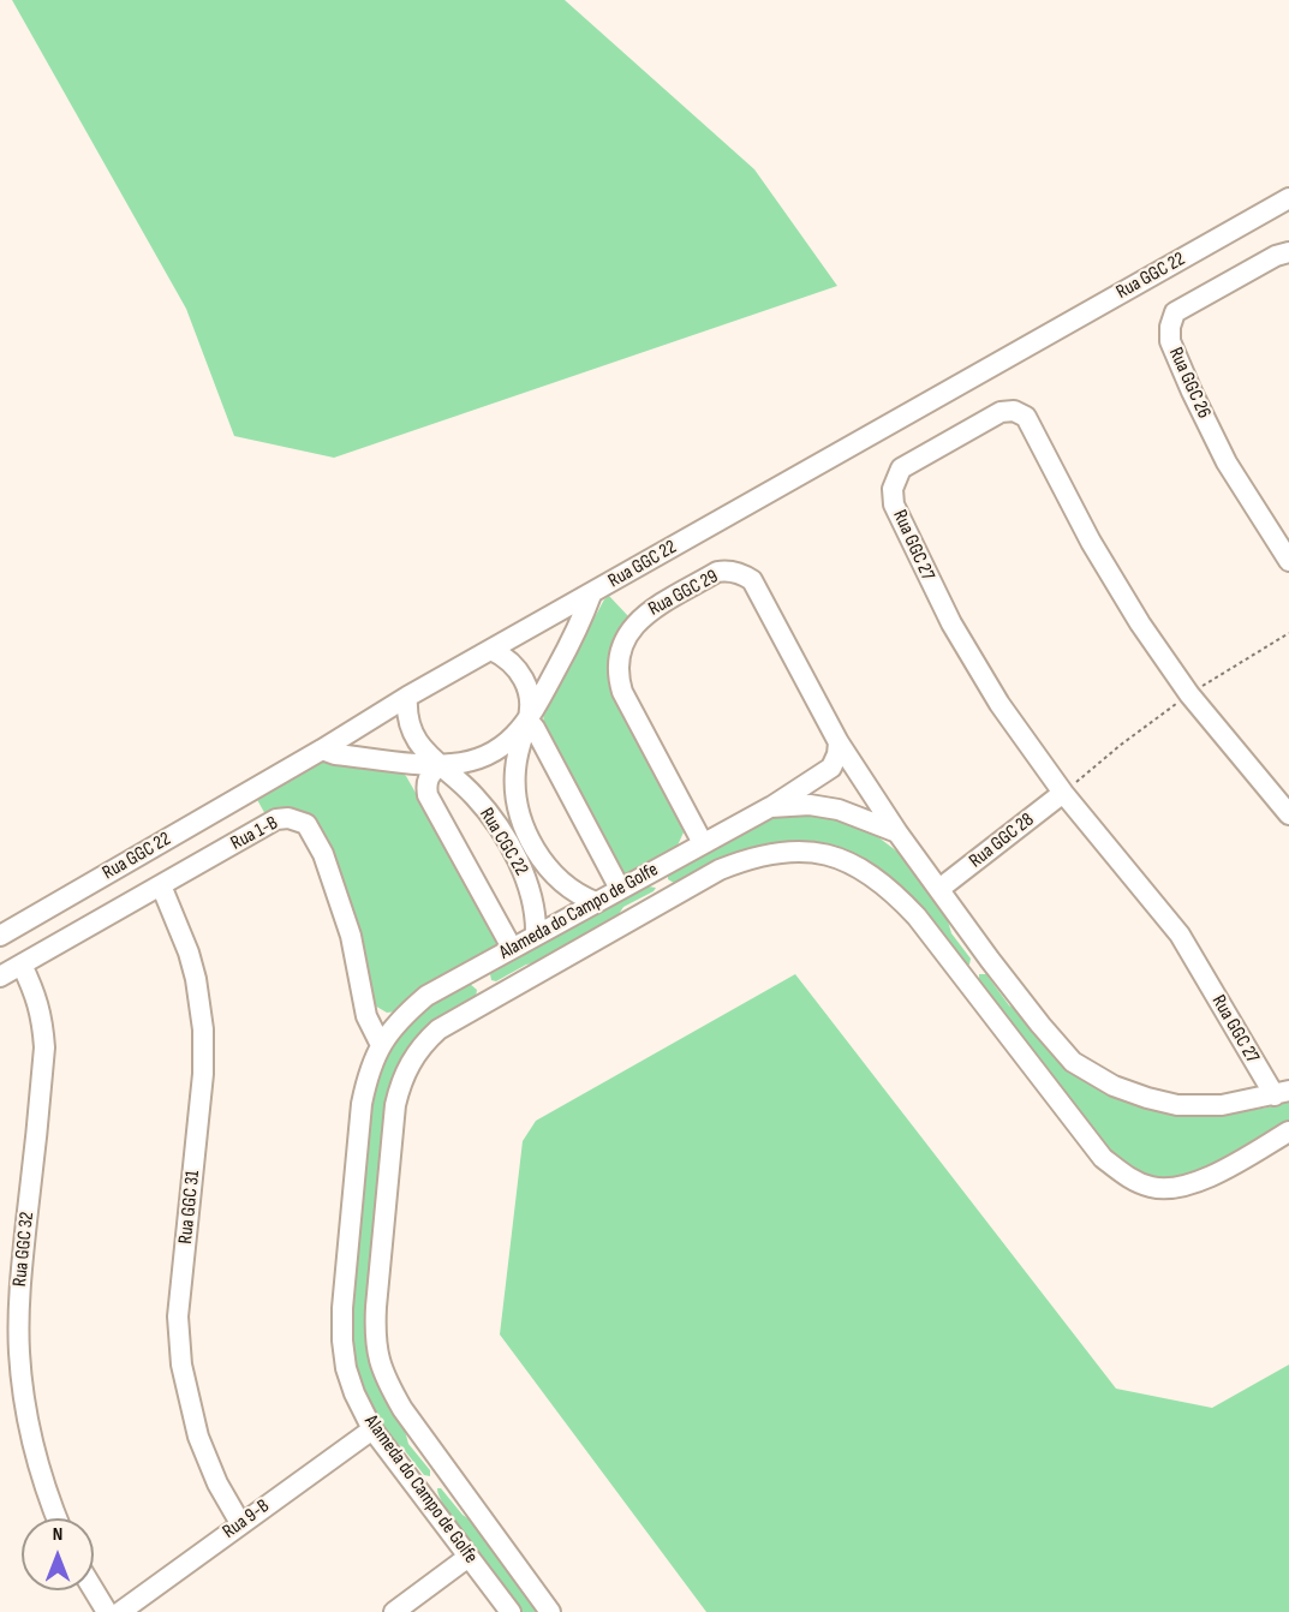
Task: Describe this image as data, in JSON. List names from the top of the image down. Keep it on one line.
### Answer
{"streets":{"street":["Rua GGC 22","Rua GGC 26","Rua GGC 27","Rua GGC 29","Rua 1-B","Rua GGC 28","Rua CGC 22","Alameda do Campo de Golfe","Rua GGC 31","Rua GGC 32","Rua 9-B"]},"crossings":[["Rua GGC 22","Rua CGC 22"],["Rua GGC 27","Rua GGC 28"],["Rua GGC 29","Alameda do Campo de Golfe"],["Rua 1-B","Alameda do Campo de Golfe"],["Rua 1-B","Rua GGC 31"],["Rua 1-B","Rua GGC 32"],["Rua CGC 22","Alameda do Campo de Golfe"],["Alameda do Campo de Golfe","Rua 9-B"],["Rua GGC 31","Rua 9-B"]],"north":"top"}
